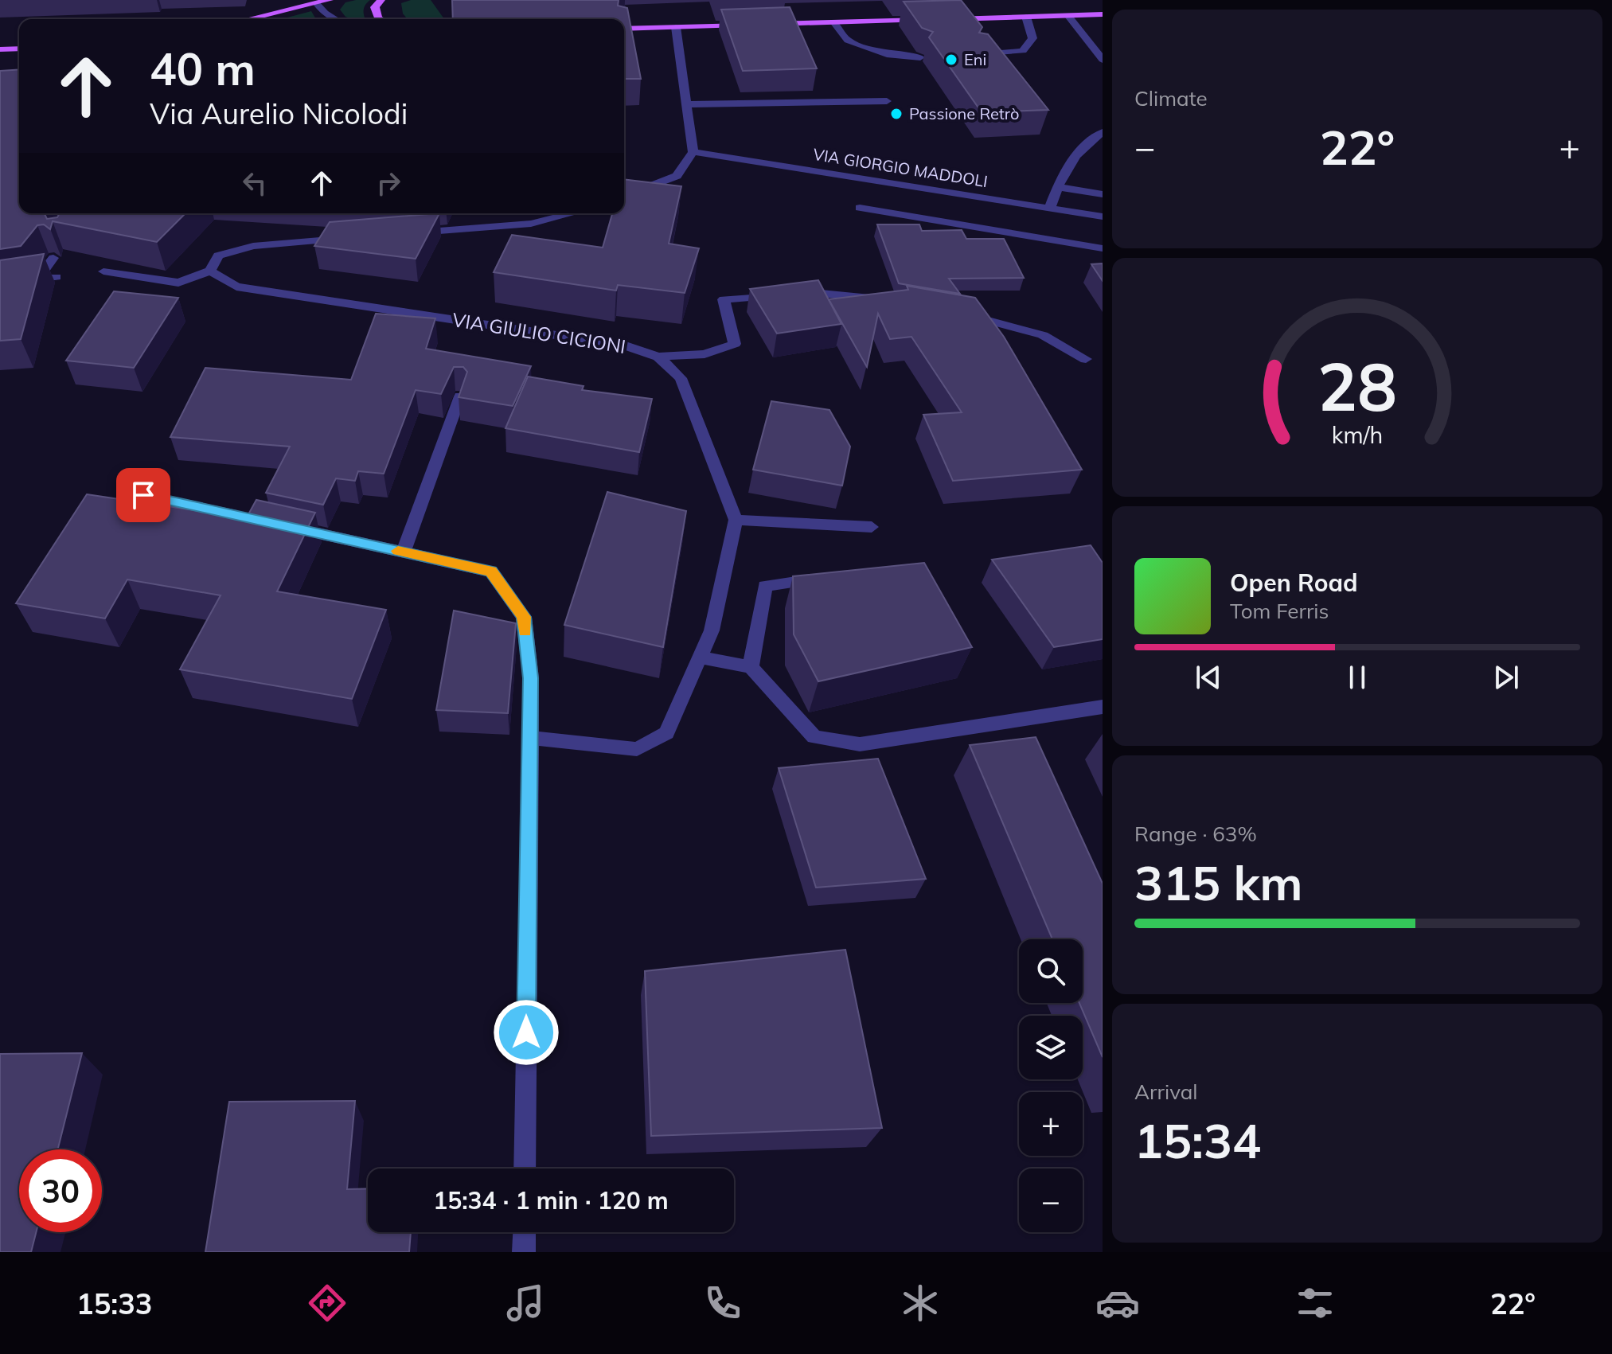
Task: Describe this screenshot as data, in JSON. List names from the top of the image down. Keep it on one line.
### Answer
{"streets":{"street":["VIA GIORGIO MADDOLI","VIA GIULIO CICIONI"]},"places":["Eni","Passione Retrò"],"page":{"tile":["Climate",["Range · 63%","315 km"],["Arrival","15:34"]],"turn":["40 m","Via Aurelio Nicolodi"],"heat":["−","22°","+"],"song":["Open Road","Tom Ferris"],"map_buttons":["+","−"],"limit":"30","trip":"15:34 · 1 min · 120 m","tabs":["15:33","22°"],"gauge":["28","km/h"]}}
